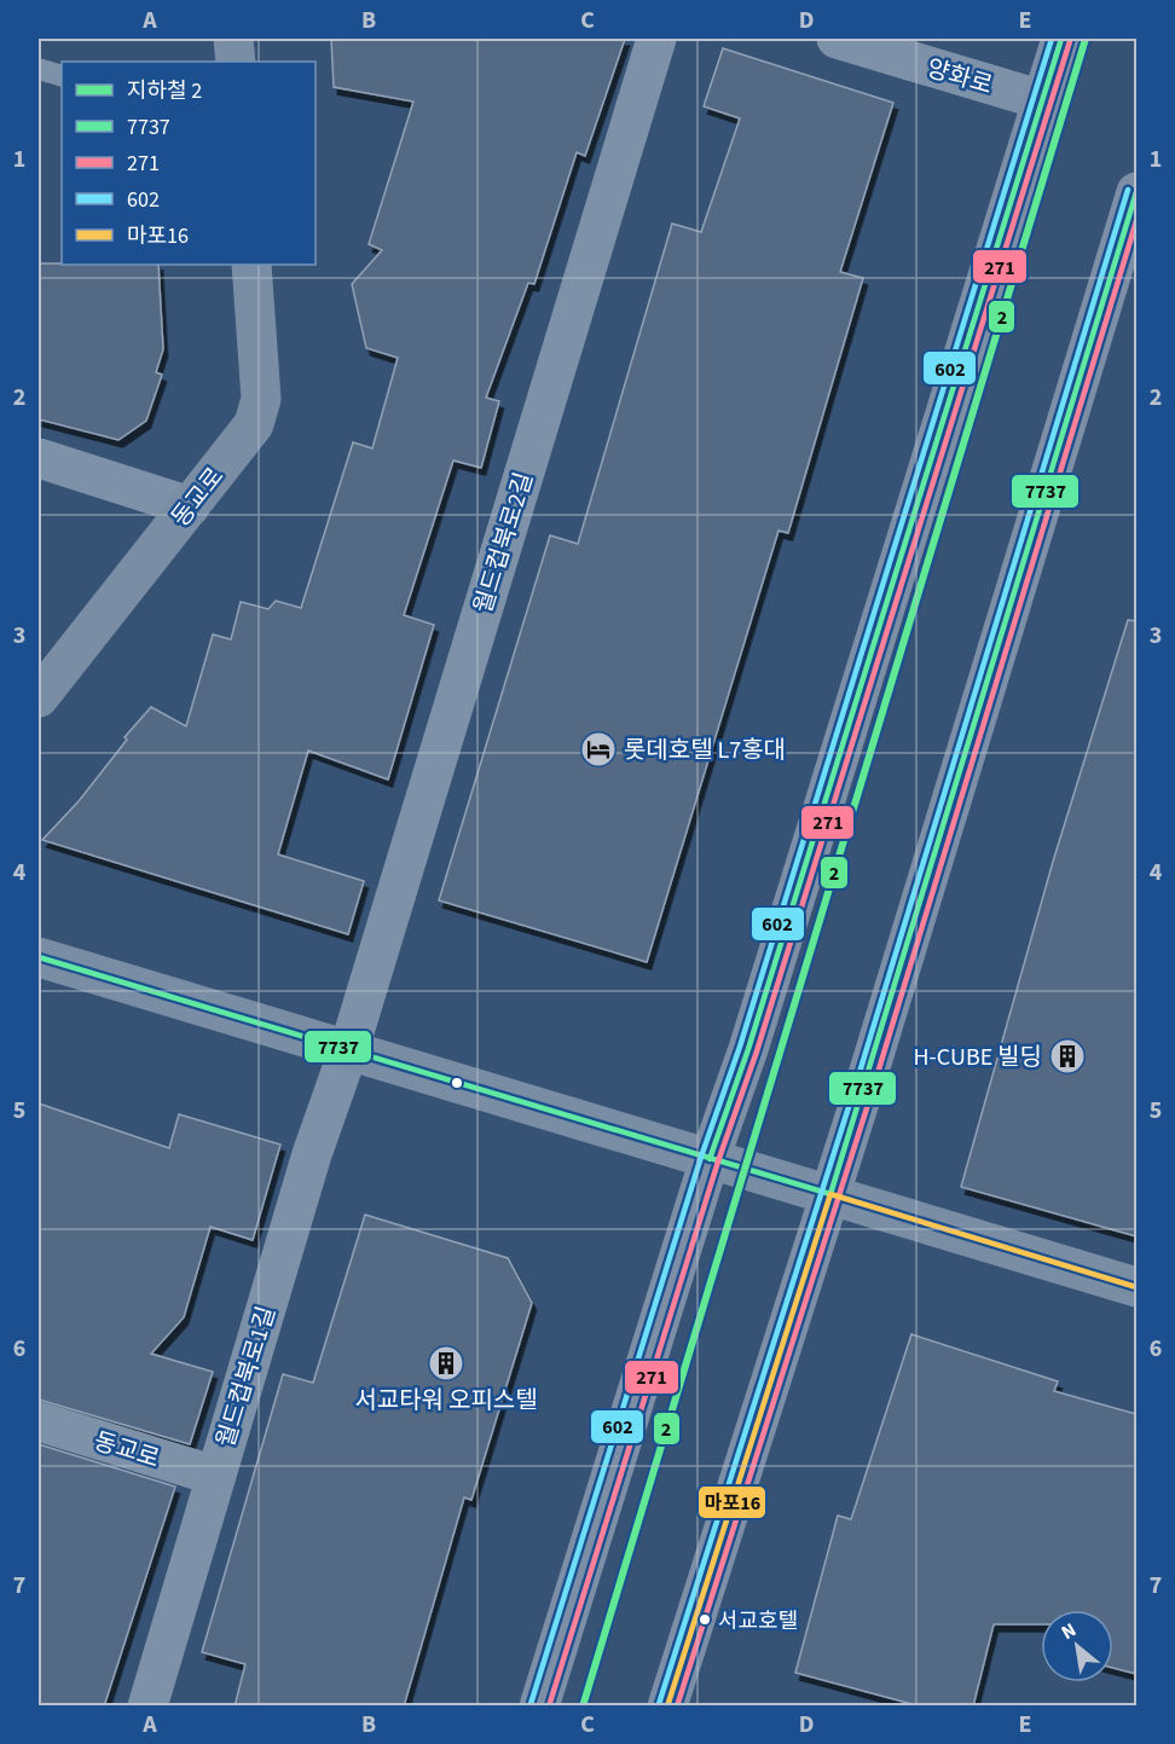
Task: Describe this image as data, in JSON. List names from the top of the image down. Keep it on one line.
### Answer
{"streets":{"main road":["동교로"],"street":["양화로","월드컵북로2길","월드컵북로1길"]},"crossings":[["동교로","월드컵북로1길"],["월드컵북로2길","월드컵북로1길"]],"places":{"hotel":["롯데호텔 L7홍대"],"building":["H-CUBE 빌딩","서교타워 오피스텔"],"other":["서교호텔"]},"lines":["metro line 2","transit line 7737","transit line 602","transit line 271","transit line 마포16"],"legend":["지하철 2","7737","271","602","마포16"],"north":"top left","grid":{"columns":["A","B","C","D","E"],"rows":["1","2","3","4","5","6","7"]}}
